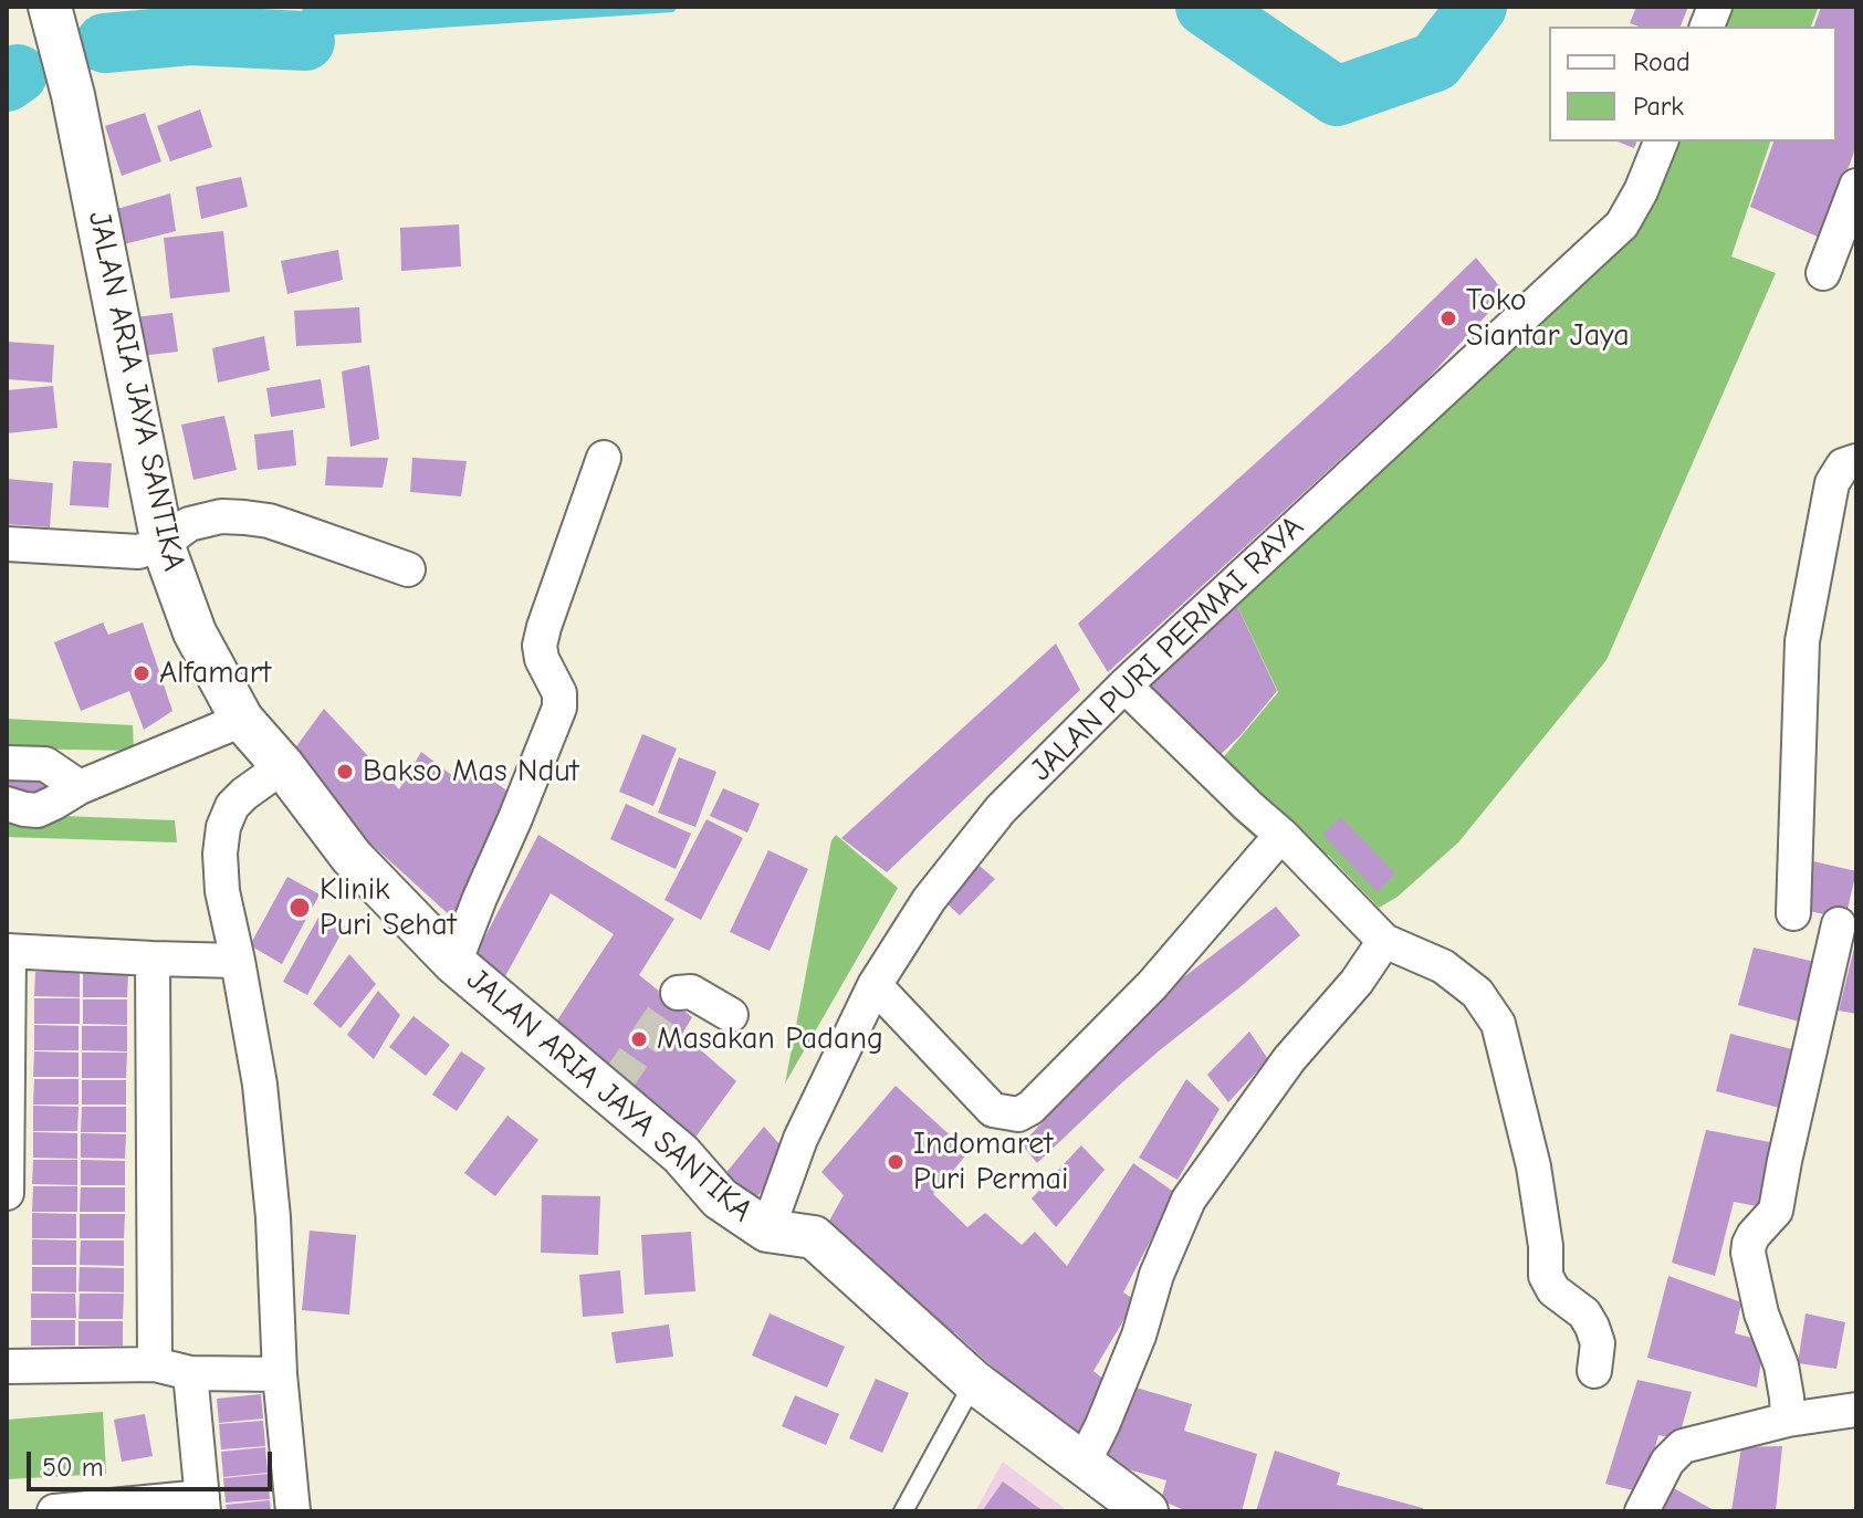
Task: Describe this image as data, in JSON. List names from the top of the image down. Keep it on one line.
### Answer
{"streets":{"street":["JALAN ARIA JAYA SANTIKA","JALAN PURI PERMAI RAYA"]},"crossings":[["JALAN ARIA JAYA SANTIKA","JALAN PURI PERMAI RAYA"]],"places":["Toko Siantar Jaya","Alfamart","Bakso Mas Ndut","Klinik Puri Sehat","Masakan Padang","Indomaret Puri Permai"],"legend":["Road","Park"],"scale_bar":"50 m"}
